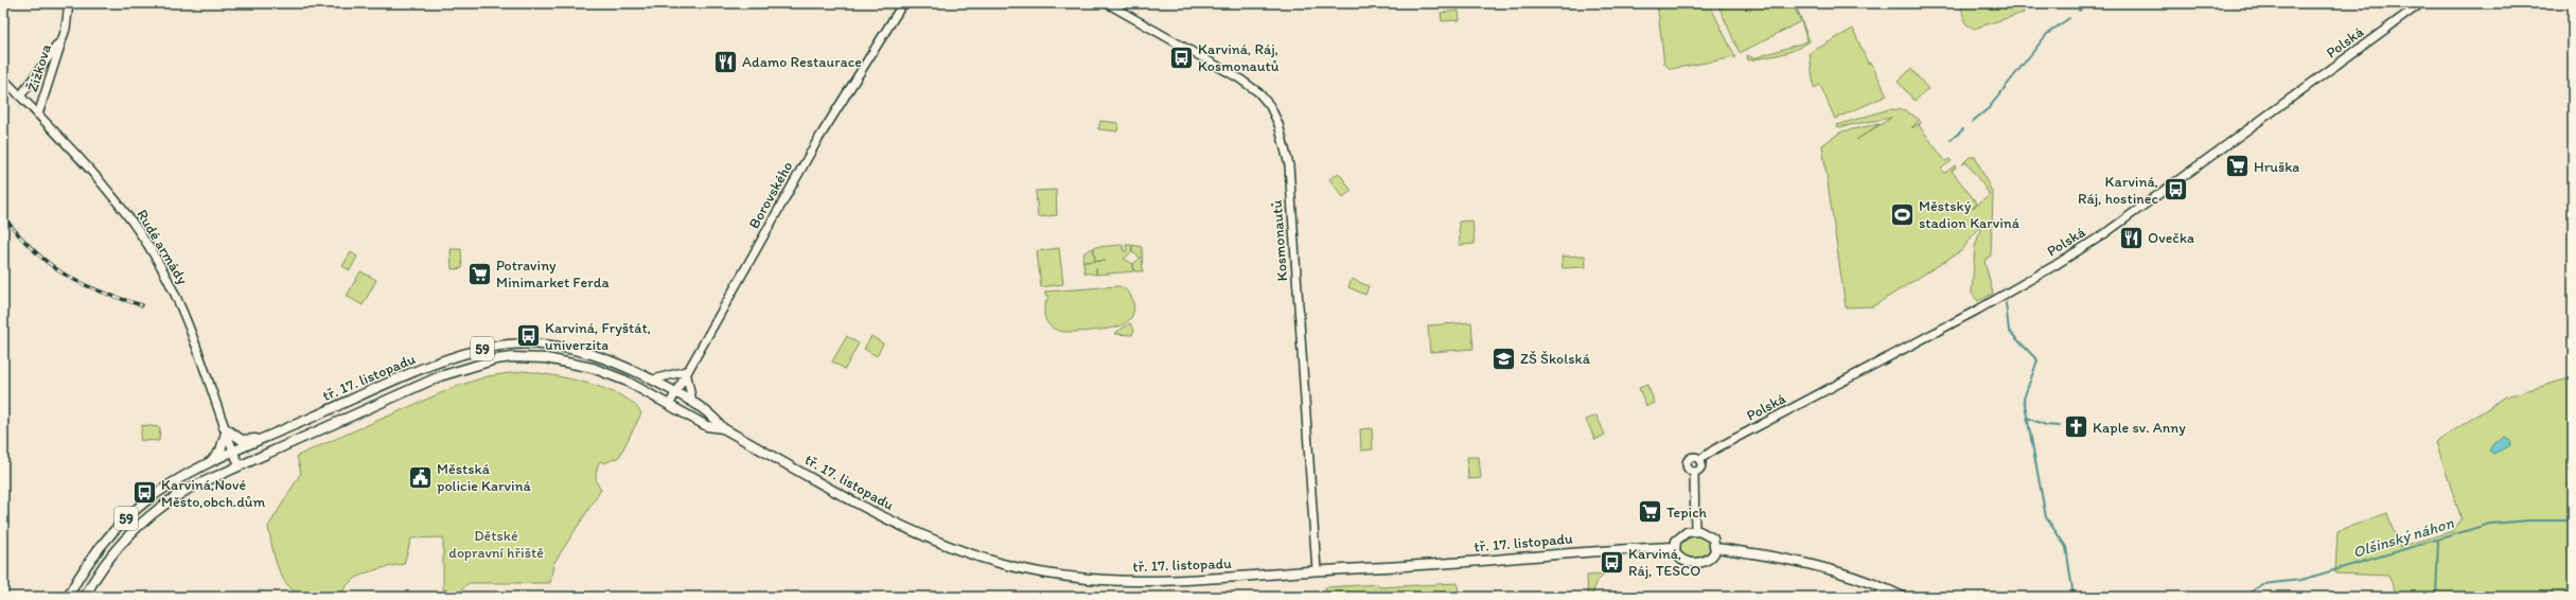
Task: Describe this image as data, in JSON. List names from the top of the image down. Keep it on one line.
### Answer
{"streets":{"main road":["59","tř. 17. listopadu"],"street":["Polská","Žižkova","Borovského","Kosmonautů","Rudé armády"]},"crossings":[["Žižkova","Rudé armády"],["Borovského","tř. 17. listopadu"],["Kosmonautů","tř. 17. listopadu"],["Rudé armády","tř. 17. listopadu"]],"water":["Olšinský náhon"],"parks":["Dětské dopravní hřiště"],"places":{"bus stop":["Karviná, Ráj, Kosmonautů","Karviná, Ráj, hostinec","Karviná, Fryštát, univerzita","Karviná,Nové Město,obch.dům","Karviná, Ráj, TESCO"],"restaurant":["Adamo Restaurace","Ovečka"],"supermarket":["Hruška","Potraviny Minimarket Ferda","Tepich"],"sports":["Městský stadion Karviná"],"school or university":["ZŠ Školská"],"church":["Kaple sv. Anny"],"public building":["Městská policie Karviná"]}}
